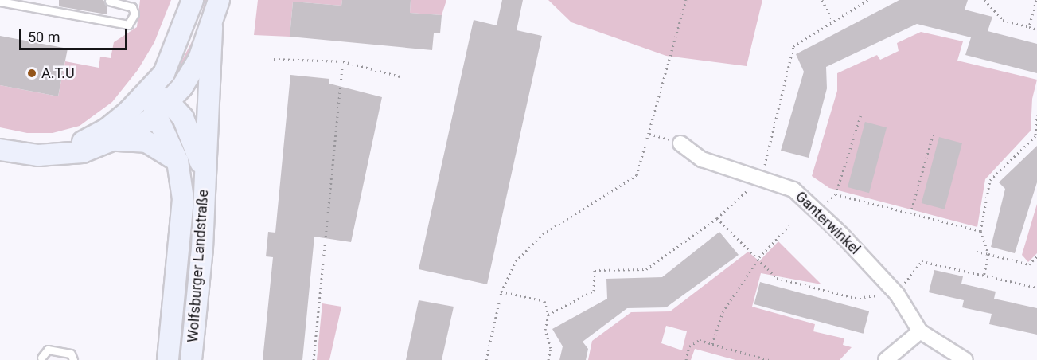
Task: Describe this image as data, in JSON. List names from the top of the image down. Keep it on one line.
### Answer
{"streets":{"street":["Ganterwinkel","Wolfsburger Landstraße"]},"places":["A.T.U"],"scale_bar":"50 m"}
